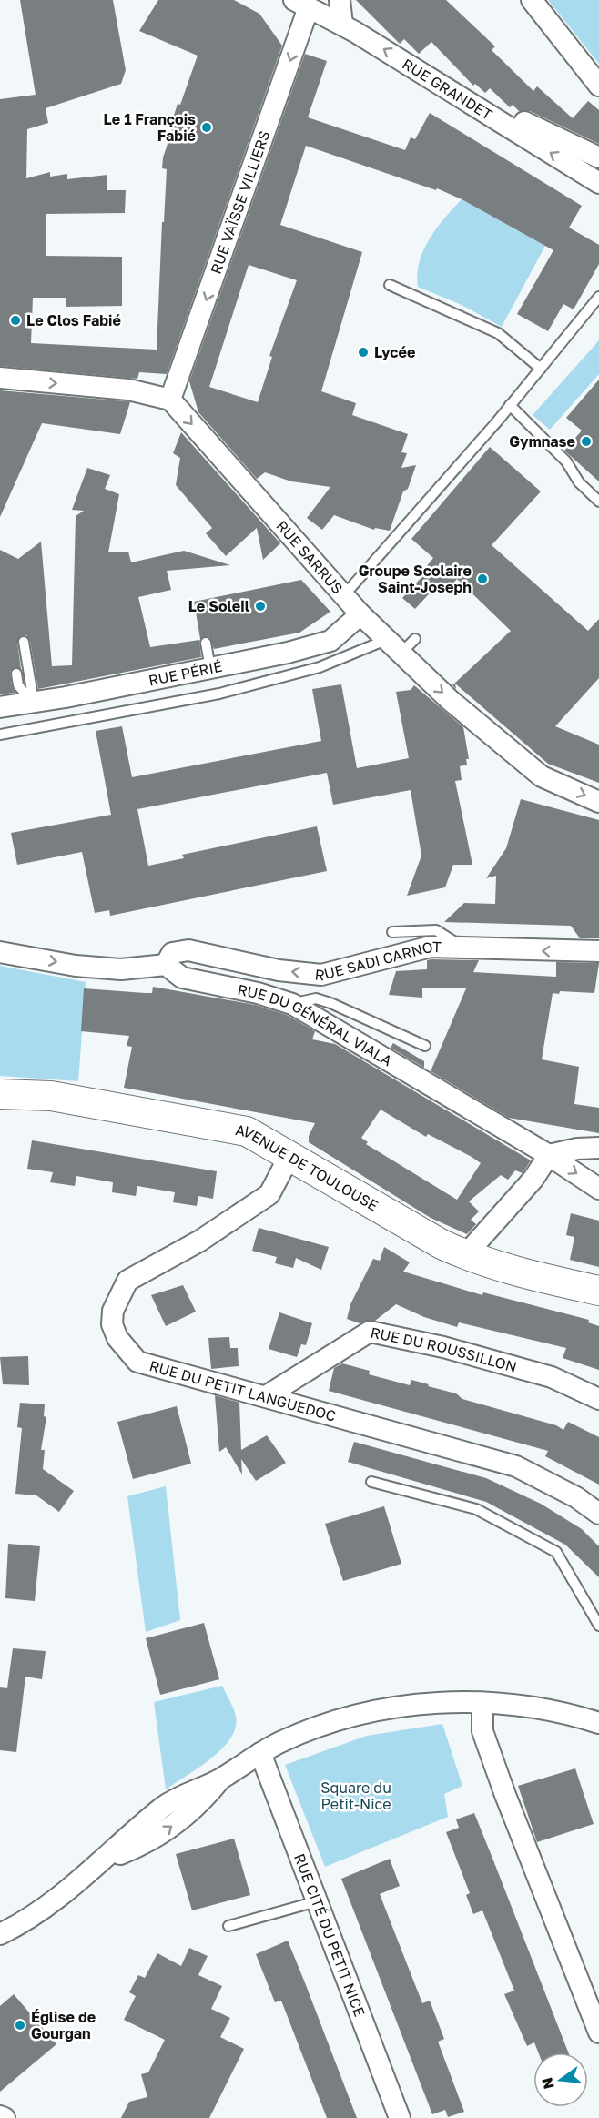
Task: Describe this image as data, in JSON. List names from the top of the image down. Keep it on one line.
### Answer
{"streets":{"main road":["AVENUE DE TOULOUSE"],"street":["RUE GRANDET","RUE VAÏSSE VILLIERS","RUE SARRUS","RUE PÉRIÉ","RUE SADI CARNOT","RUE DU GÉNÉRAL VIALA","RUE DU ROUSSILLON","RUE DU PETIT LANGUEDOC","RUE CITÉ DU PETIT NICE"]},"crossings":[["RUE GRANDET","RUE VAÏSSE VILLIERS"],["RUE VAÏSSE VILLIERS","RUE SARRUS"],["RUE SARRUS","RUE PÉRIÉ"],["RUE SADI CARNOT","RUE DU GÉNÉRAL VIALA"],["AVENUE DE TOULOUSE","RUE DU PETIT LANGUEDOC"],["RUE DU ROUSSILLON","RUE DU PETIT LANGUEDOC"]],"one_way":["RUE VAÏSSE VILLIERS","RUE SARRUS","RUE SADI CARNOT"],"parks":["Square du Petit-Nice"],"places":["Le 1 François Fabié","Le Clos Fabié","Lycée","Gymnase","Groupe Scolaire Saint-Joseph","Le Soleil","Église de Gourgan"],"north":"left"}
